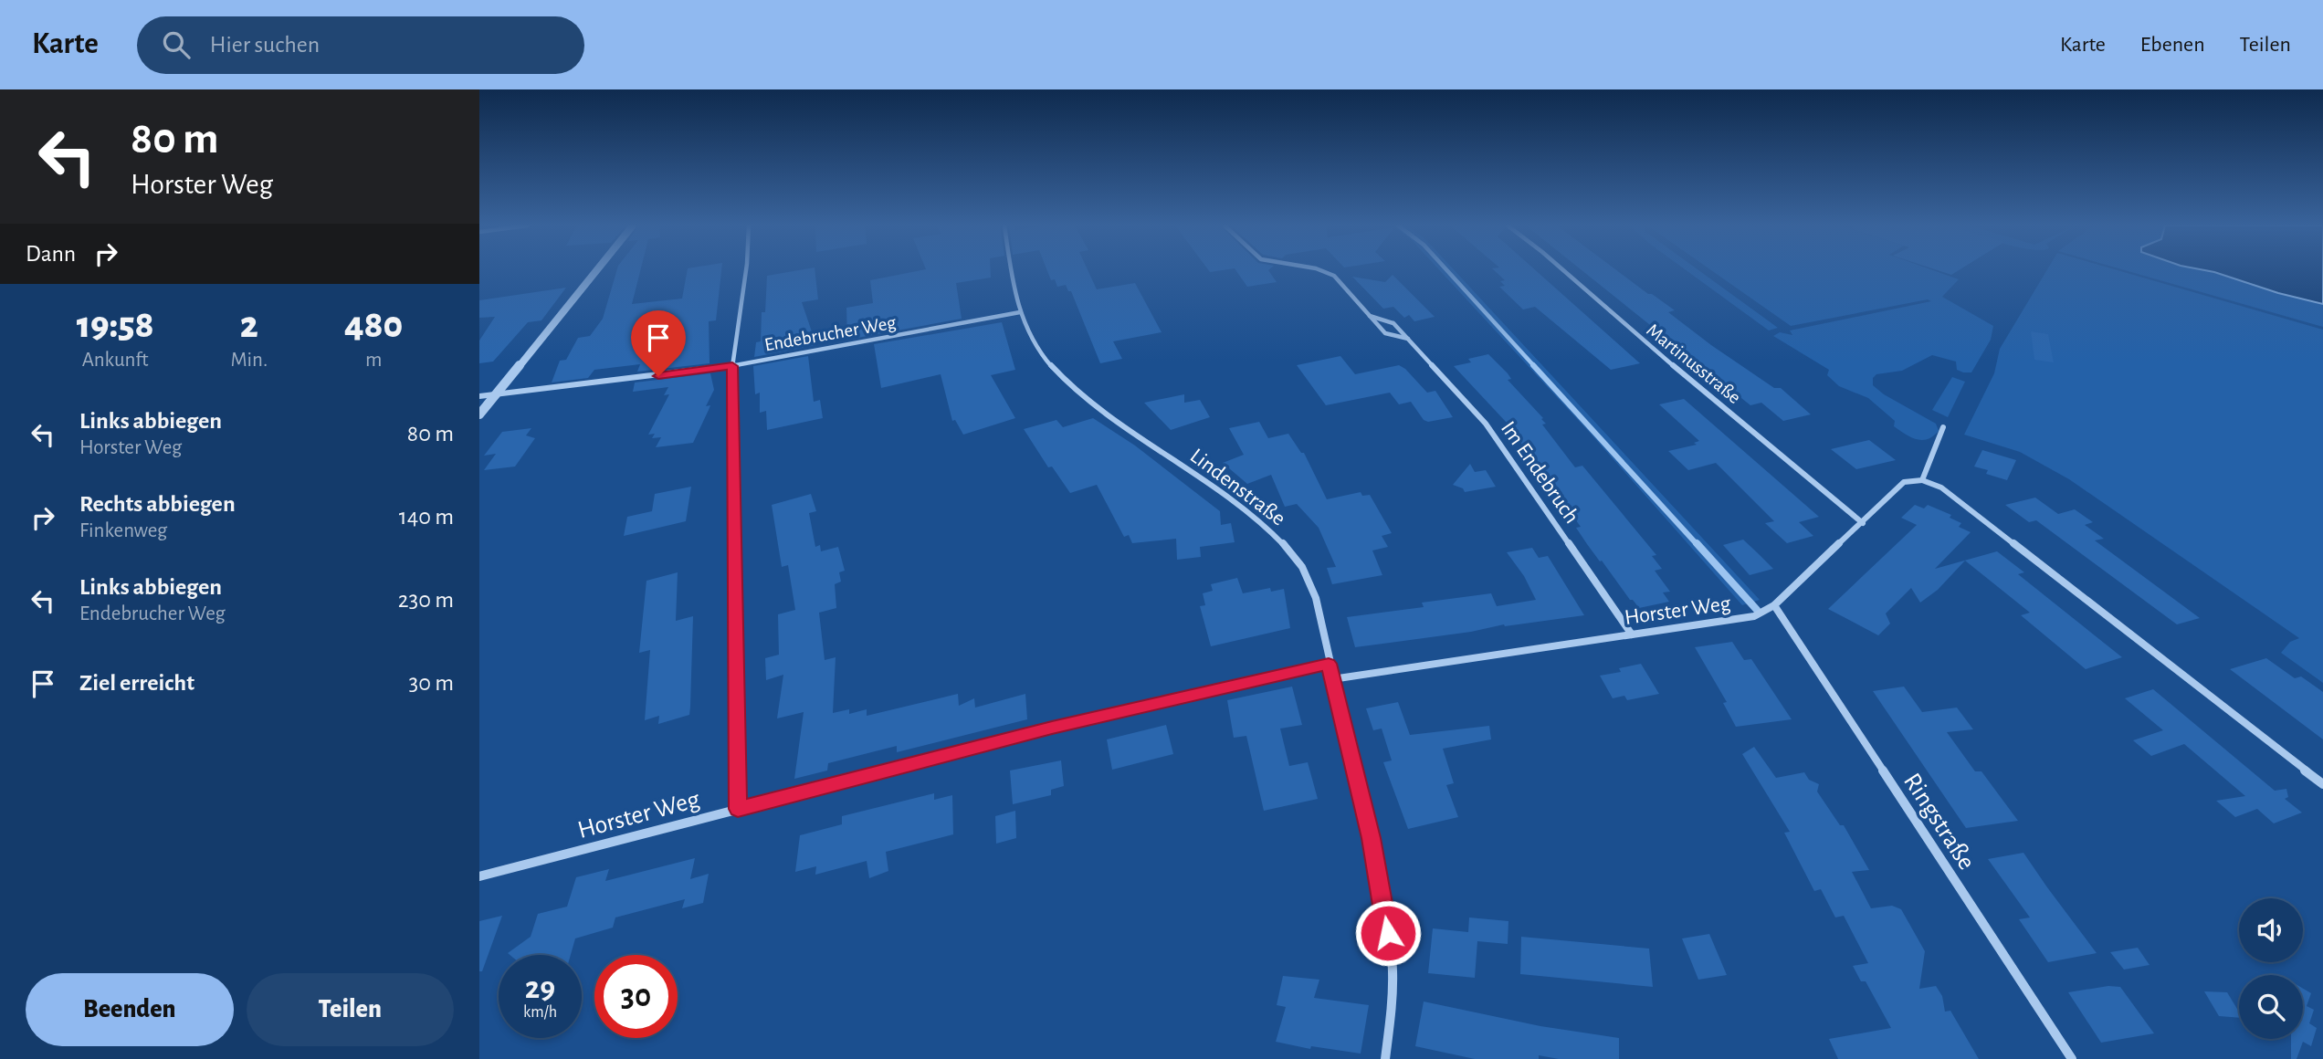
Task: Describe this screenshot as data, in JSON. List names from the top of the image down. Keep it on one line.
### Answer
{"streets":{"street":["Endebrucher Weg","Martinusstraße","Im Endebruch","Lindenstraße","Horster Weg","Ringstraße"]},"crossings":[["Endebrucher Weg","Lindenstraße"],["Martinusstraße","Horster Weg"],["Im Endebruch","Horster Weg"],["Lindenstraße","Horster Weg"],["Horster Weg","Ringstraße"]],"page":{"header":"Karte","search":"Hier suchen","nav":["Karte","Ebenen","Teilen"],"turn":["80 m","Horster Weg"],"then":"Dann","eta":["19:58","Ankunft","2","Min.","480","m"],"list":[{"name":"Links abbiegen","note":"Horster Weg","value":"80 m"},{"name":"Rechts abbiegen","note":"Finkenweg","value":"140 m"},{"name":"Links abbiegen","note":"Endebrucher Weg","value":"230 m"},{"name":"Ziel erreicht","value":"30 m"}],"speed":"29 km/h","limit":"30","buttons":["Beenden","Teilen"]}}
